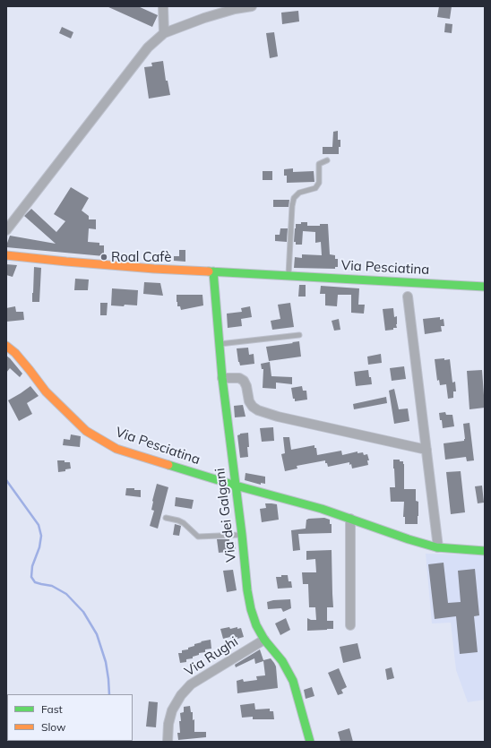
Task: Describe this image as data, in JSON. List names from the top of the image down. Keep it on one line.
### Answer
{"streets":{"street":["Via Pesciatina","Via dei Galgani","Via Rughi"]},"crossings":[["Via Pesciatina","Via dei Galgani"],["Via dei Galgani","Via Rughi"]],"places":["Roal Cafè"],"legend":["Fast","Slow"]}
